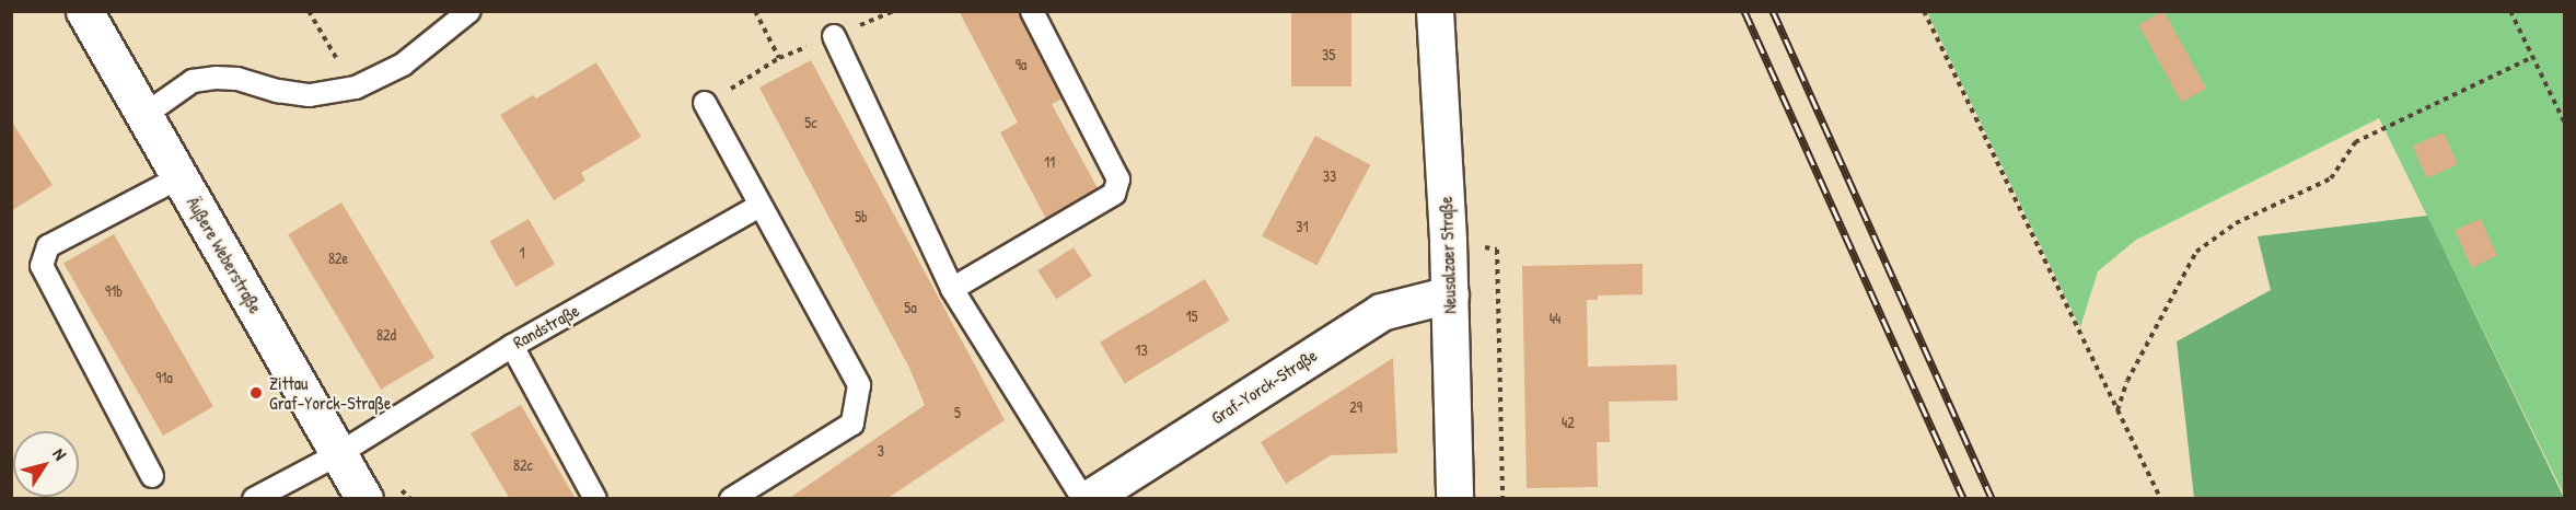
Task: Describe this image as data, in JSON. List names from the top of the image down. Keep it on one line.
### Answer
{"streets":{"main road":["Äußere Weberstraße","Neusalzaer Straße","Graf-Yorck-Straße"],"lane":["Randstraße"]},"crossings":[["Äußere Weberstraße","Randstraße"],["Neusalzaer Straße","Graf-Yorck-Straße"]],"places":["Zittau Graf-Yorck-Straße"],"house_numbers":["35","9a","5c","11","33","5b","31","1","82e","91b","5a","15","44","82d","13","91a","29","5","42","3","82c"],"north":"top right"}
